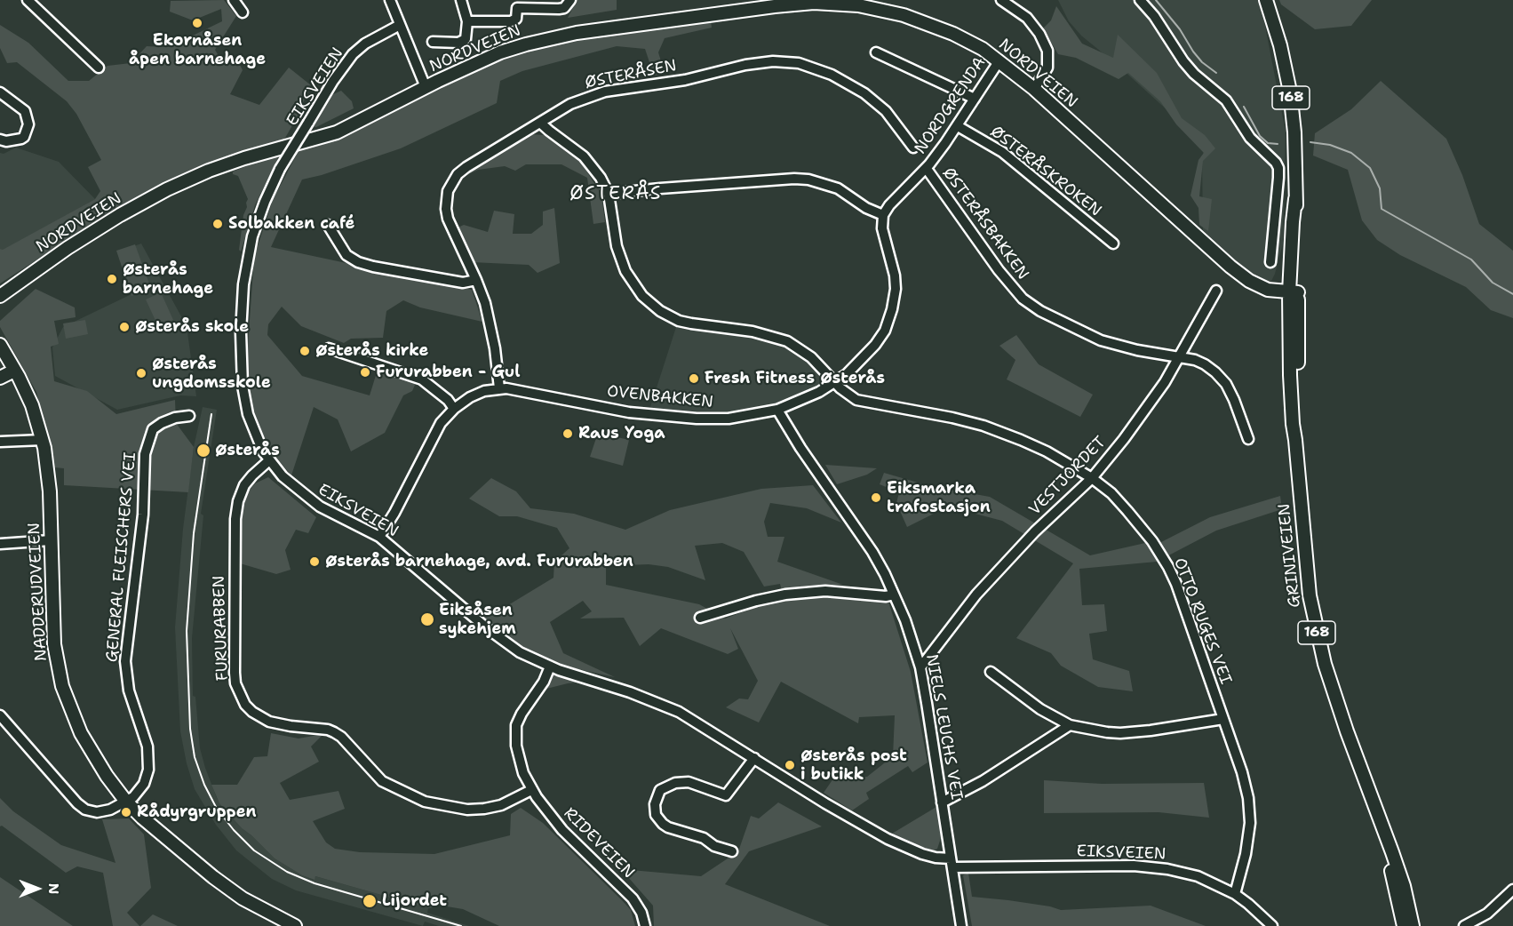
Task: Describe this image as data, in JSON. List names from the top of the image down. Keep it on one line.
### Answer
{"streets":{"main road":["NORDVEIEN","168","GRINIVEIEN","NADDERUDVEIEN"],"street":["ØSTERÅSEN","EIKSVEIEN","NORDGRENDA","ØSTERÅSKROKEN","ØSTERÅSBAKKEN","OVENBAKKEN","VESTJORDET","GENERAL FLEISCHERS VEI","OTTO RUGES VEI","FURURABBEN","NIELS LEUCHS VEI","RIDEVEIEN"]},"crossings":[["NORDVEIEN","NORDGRENDA"],["NORDVEIEN","GRINIVEIEN"],["ØSTERÅSEN","OVENBAKKEN"],["ØSTERÅSEN","OTTO RUGES VEI"],["EIKSVEIEN","OVENBAKKEN"],["EIKSVEIEN","OTTO RUGES VEI"],["EIKSVEIEN","FURURABBEN"],["EIKSVEIEN","NIELS LEUCHS VEI"],["EIKSVEIEN","RIDEVEIEN"],["NORDGRENDA","ØSTERÅSKROKEN"],["NORDGRENDA","ØSTERÅSBAKKEN"],["NORDGRENDA","OVENBAKKEN"],["ØSTERÅSBAKKEN","VESTJORDET"],["OVENBAKKEN","OTTO RUGES VEI"],["OVENBAKKEN","NIELS LEUCHS VEI"],["VESTJORDET","OTTO RUGES VEI"],["VESTJORDET","NIELS LEUCHS VEI"],["GENERAL FLEISCHERS VEI","NADDERUDVEIEN"],["FURURABBEN","RIDEVEIEN"]],"districts":["ØSTERÅS"],"places":["Ekornåsen åpen barnehage","Solbakken café","Østerås barnehage","Østerås skole","Østerås kirke","Fururabben - Gul","Østerås ungdomsskole","Fresh Fitness Østerås","Raus Yoga","Østerås","Eiksmarka trafostasjon","Østerås barnehage, avd. Fururabben","Eiksåsen sykehjem","Østerås post i butikk","Rådyrgruppen","Lijordet"],"north":"right"}
